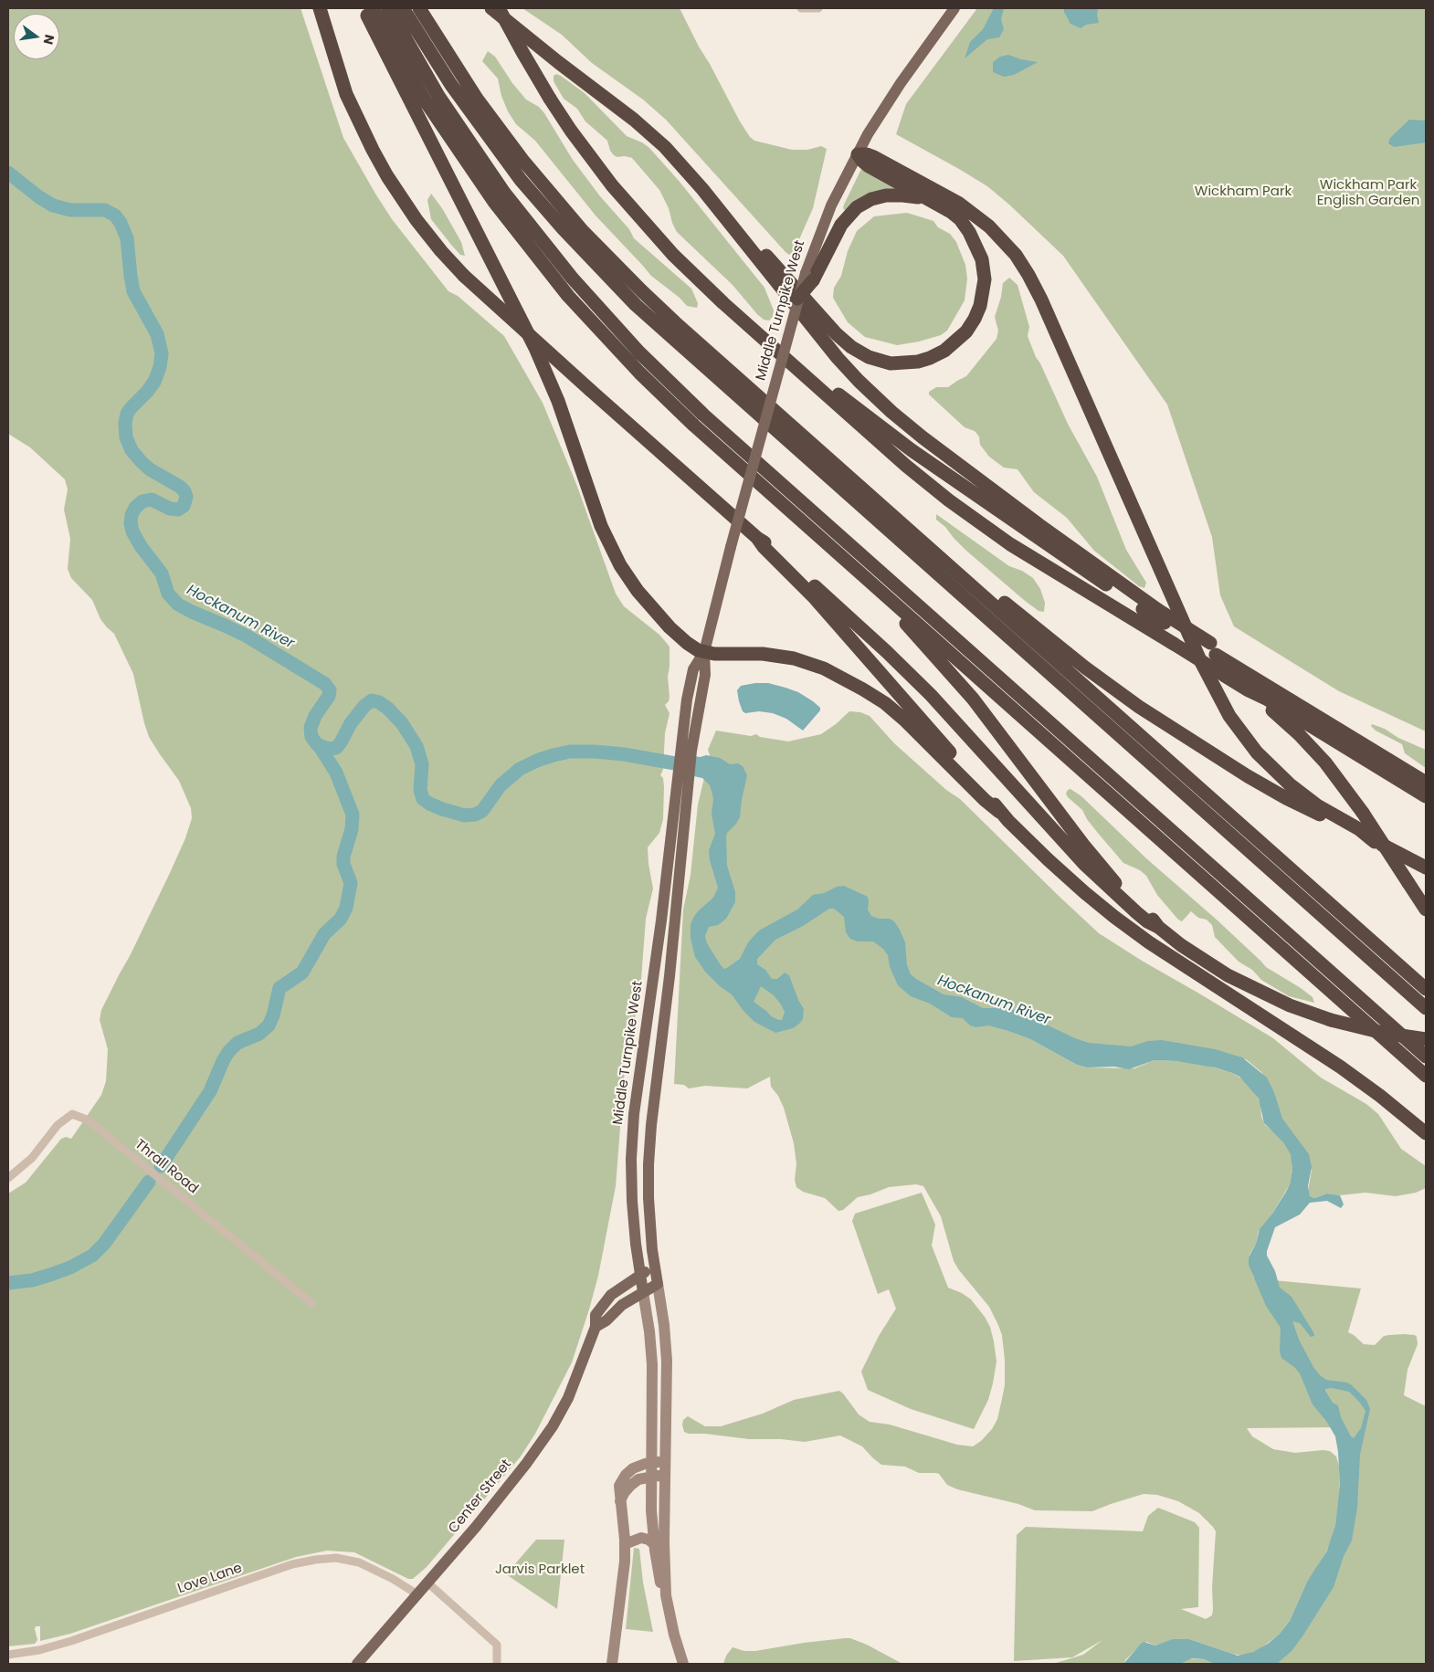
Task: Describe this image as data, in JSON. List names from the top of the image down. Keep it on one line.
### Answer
{"streets":{"main road":["Middle Turnpike West","Center Street"],"street":["Thrall Road","Love Lane"]},"crossings":[["Middle Turnpike West","Center Street"],["Center Street","Love Lane"]],"water":["Hockanum River"],"parks":["Wickham Park English Garden","Wickham Park","Jarvis Parklet"],"north":"right"}
